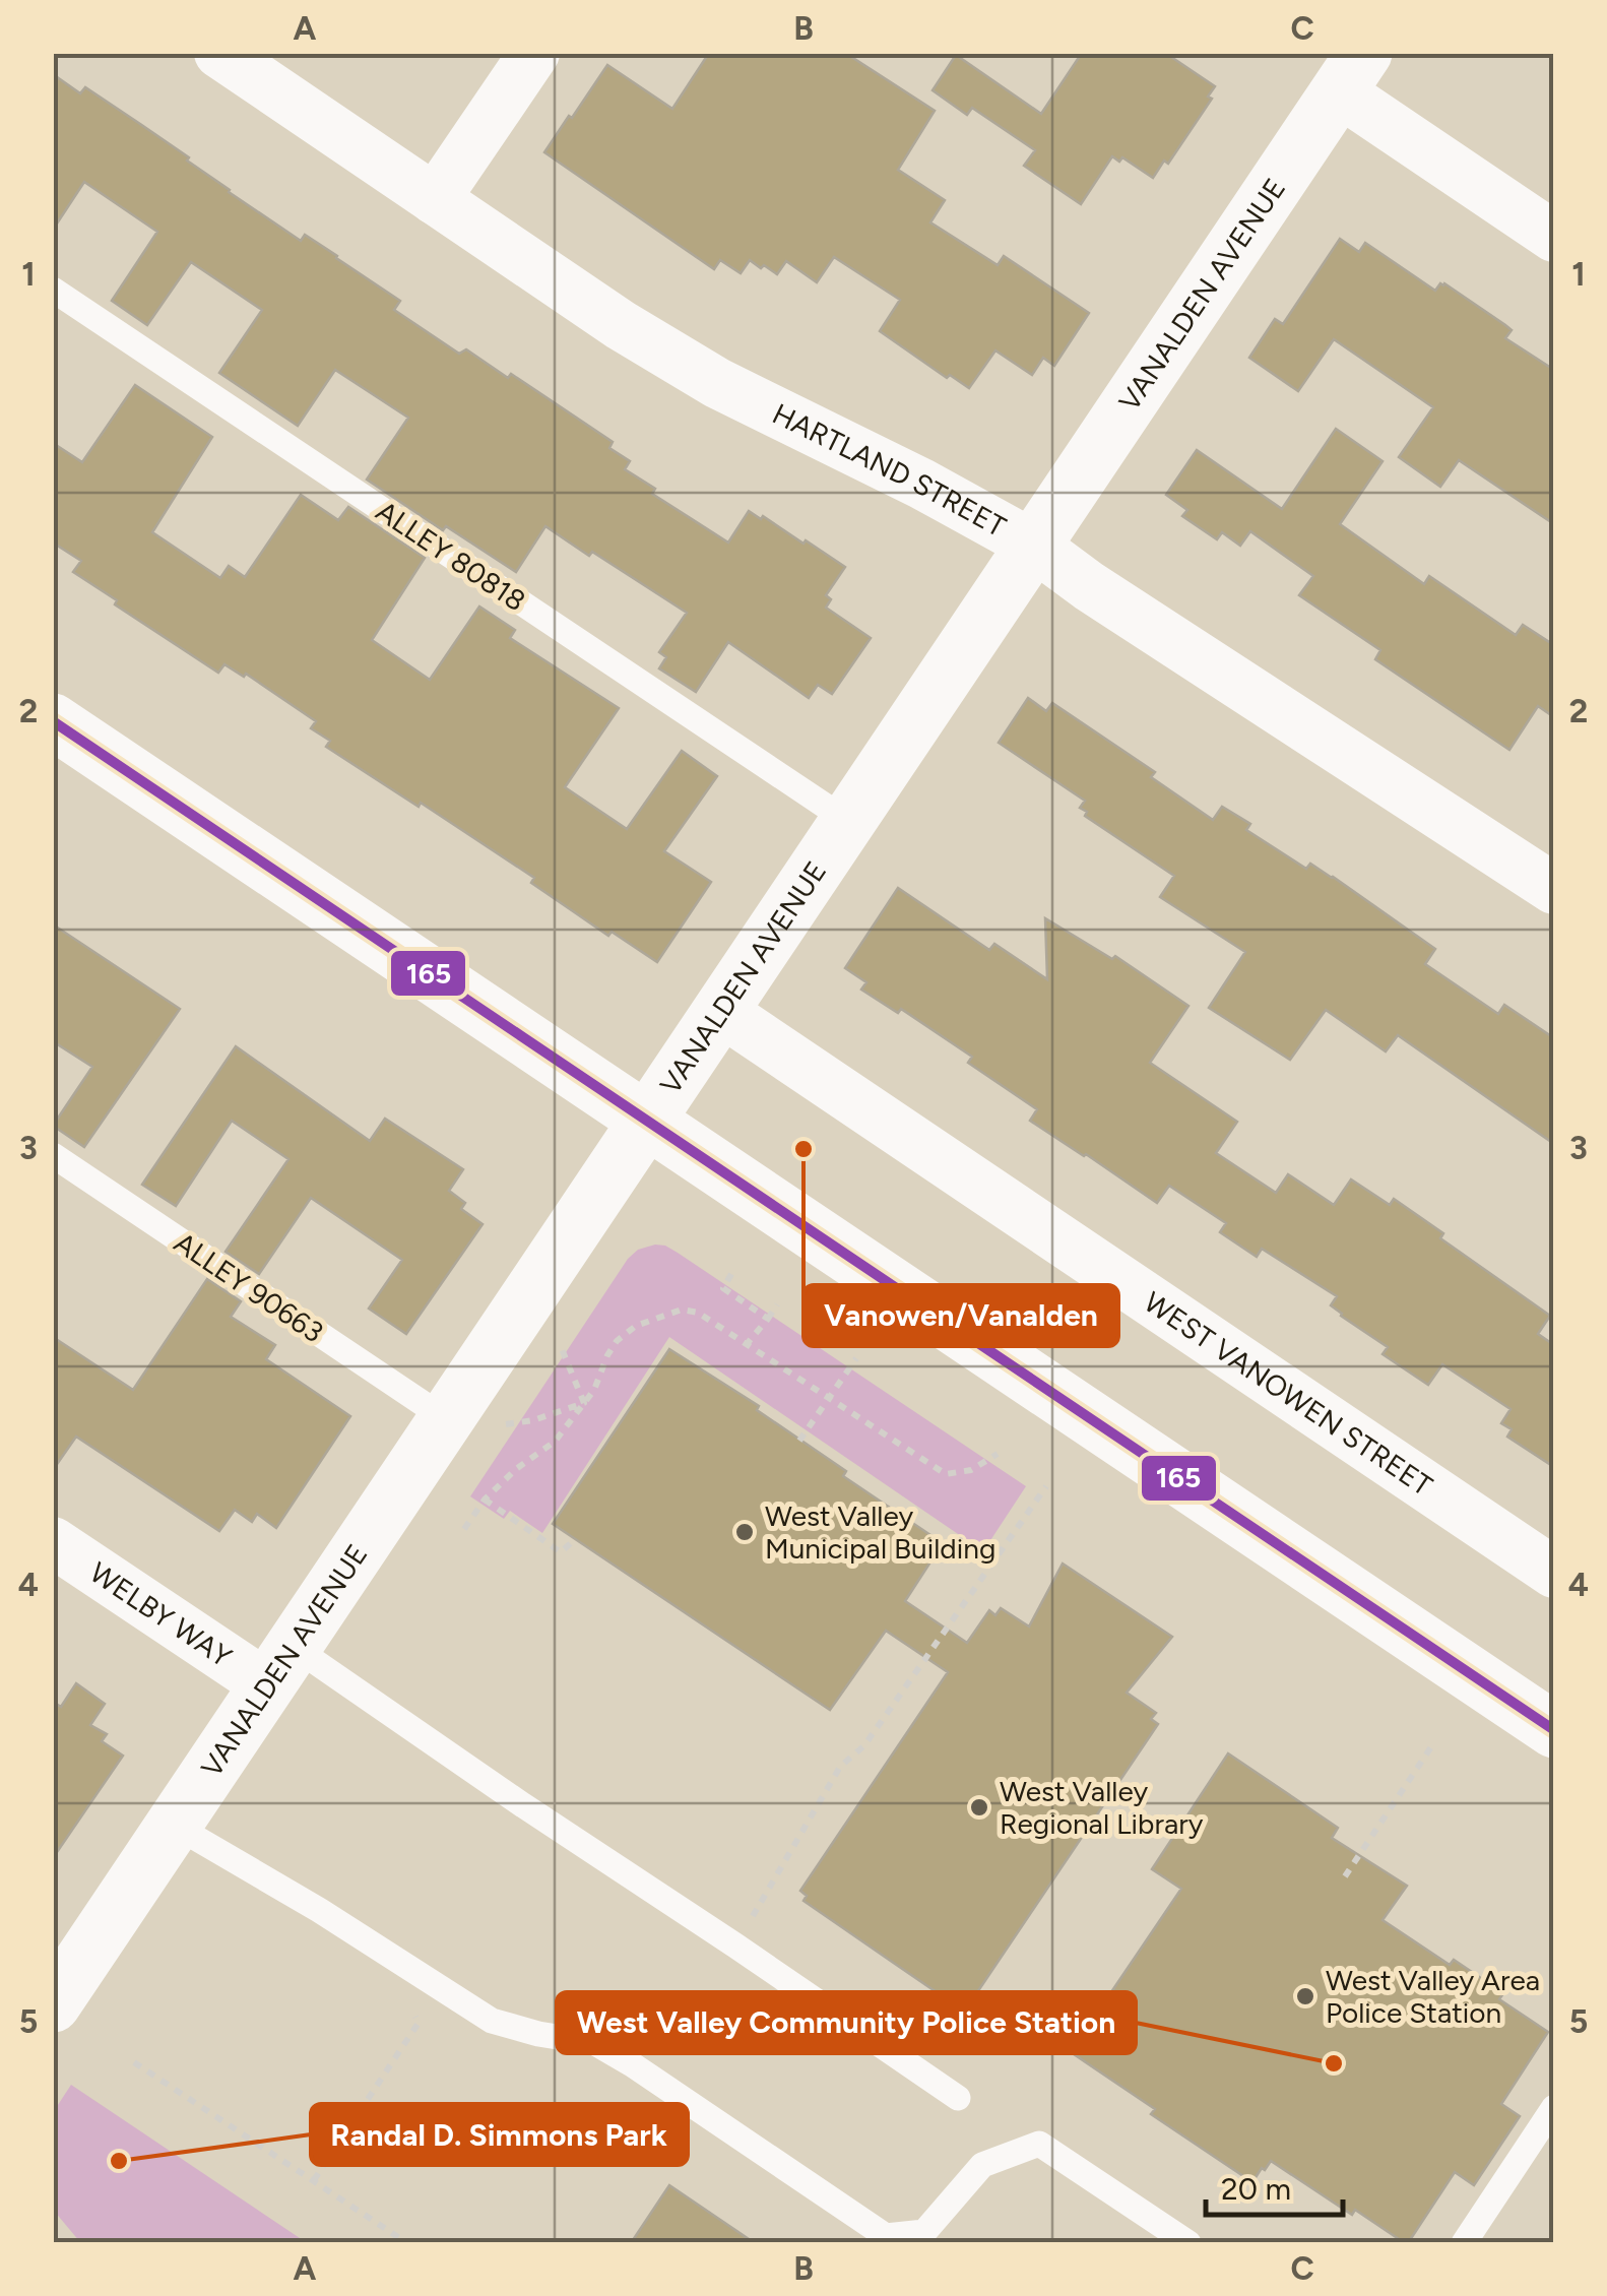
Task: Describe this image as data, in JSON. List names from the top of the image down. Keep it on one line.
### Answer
{"streets":{"street":["VANALDEN AVENUE","HARTLAND STREET","WEST VANOWEN STREET","WELBY WAY"],"lane":["ALLEY 80818","ALLEY 90663"]},"crossings":[["VANALDEN AVENUE","HARTLAND STREET"],["VANALDEN AVENUE","ALLEY 80818"],["VANALDEN AVENUE","ALLEY 90663"],["VANALDEN AVENUE","WEST VANOWEN STREET"],["VANALDEN AVENUE","WELBY WAY"]],"places":["Vanowen/Vanalden","West Valley Municipal Building","West Valley Regional Library","West Valley Area Police Station","West Valley Community Police Station","Randal D. Simmons Park"],"lines":["transit line 165"],"scale_bar":"20 m","grid":{"columns":["A","B","C"],"rows":["1","2","3","4","5"]}}
